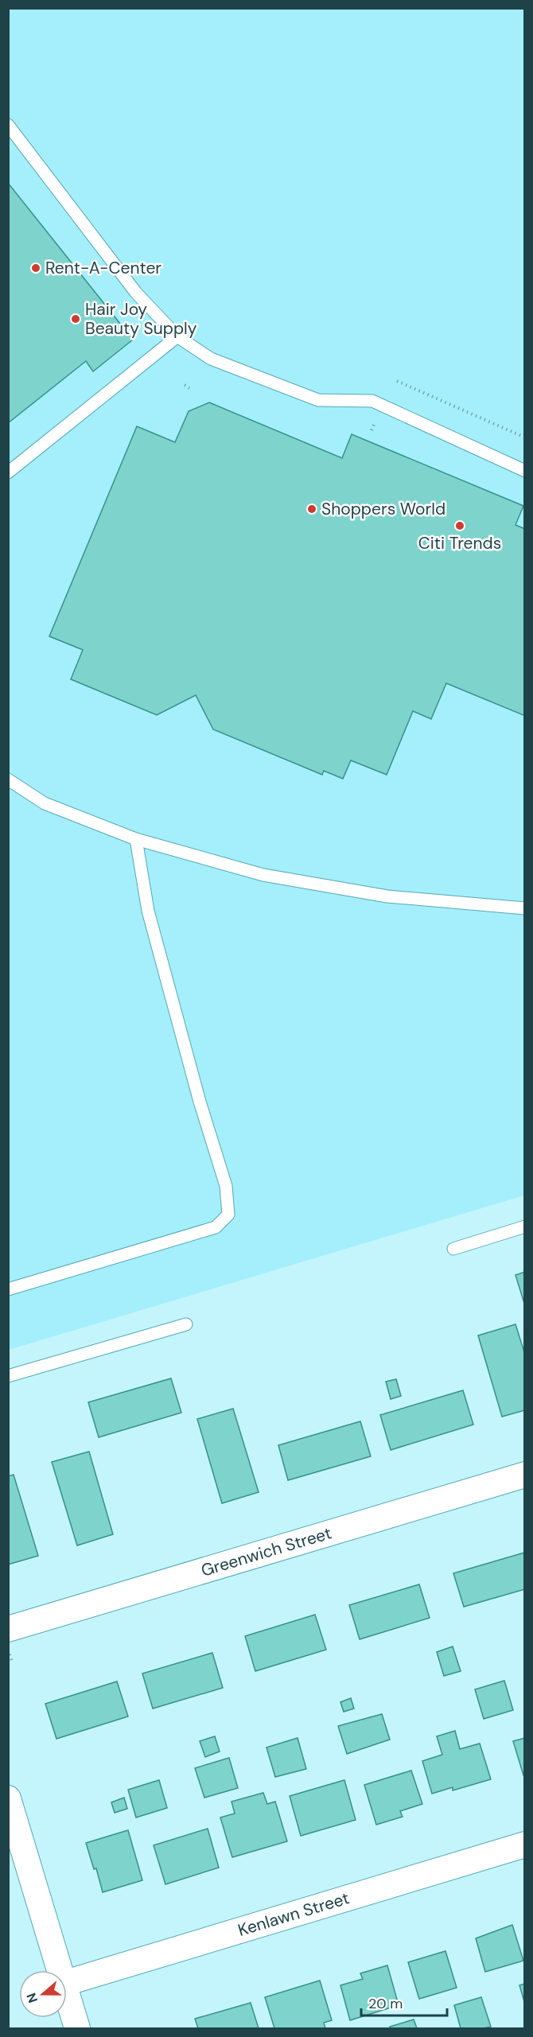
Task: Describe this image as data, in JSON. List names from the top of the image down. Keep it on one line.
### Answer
{"streets":{"street":["Greenwich Street","Kenlawn Street"]},"places":["Rent-A-Center","Hair Joy Beauty Supply","Shoppers World","Citi Trends"],"scale_bar":"20 m","north":"left"}
